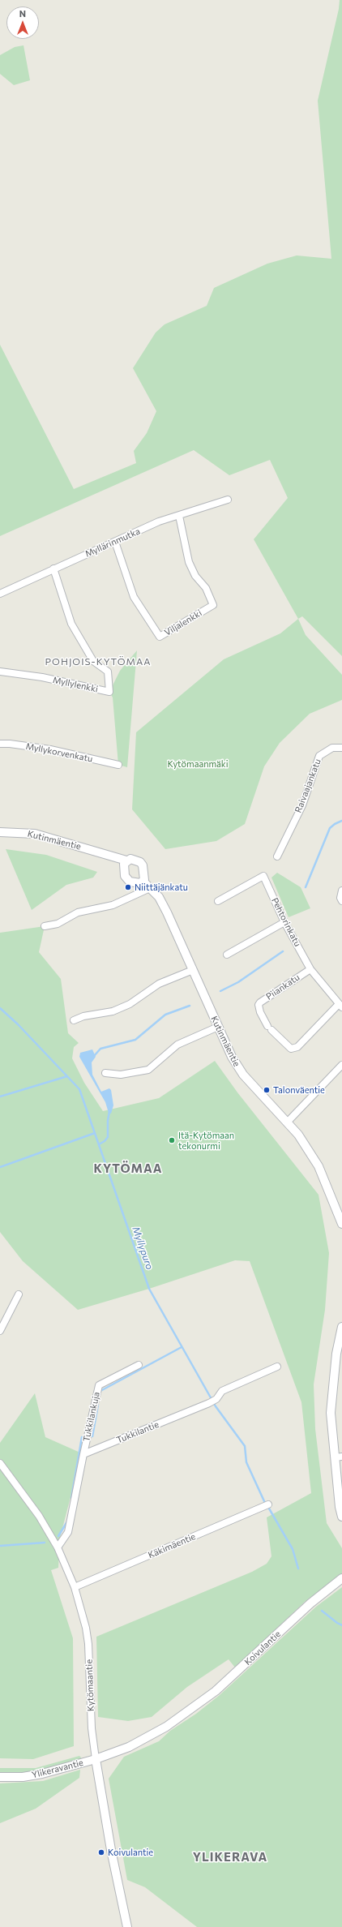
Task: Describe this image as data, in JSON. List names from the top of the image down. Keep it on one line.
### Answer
{"streets":{"street":["Myllärinmutka","Viljalenkki","Myllylenkki","Myllykorvenkatu","Raivaajankatu","Kutinmäentie","Pehtorinkatu","Piiankatu","Tukkilankuja","Tukkilantie","Käkimäentie","Koivulantie","Kytömaantie","Ylikeravantie"]},"crossings":[["Myllärinmutka","Viljalenkki"],["Myllärinmutka","Myllylenkki"],["Pehtorinkatu","Piiankatu"],["Tukkilankuja","Tukkilantie"],["Käkimäentie","Kytömaantie"],["Koivulantie","Kytömaantie"],["Koivulantie","Ylikeravantie"],["Kytömaantie","Ylikeravantie"]],"districts":["POHJOIS-KYTÖMAA","KYTÖMAA","YLIKERAVA"],"water":["Myllypuro"],"parks":["Kytömaanmäki"],"places":["Niittäjänkatu","Talonväentie","Itä-Kytömaan tekonurmi","Koivulantie"],"north":"top"}
